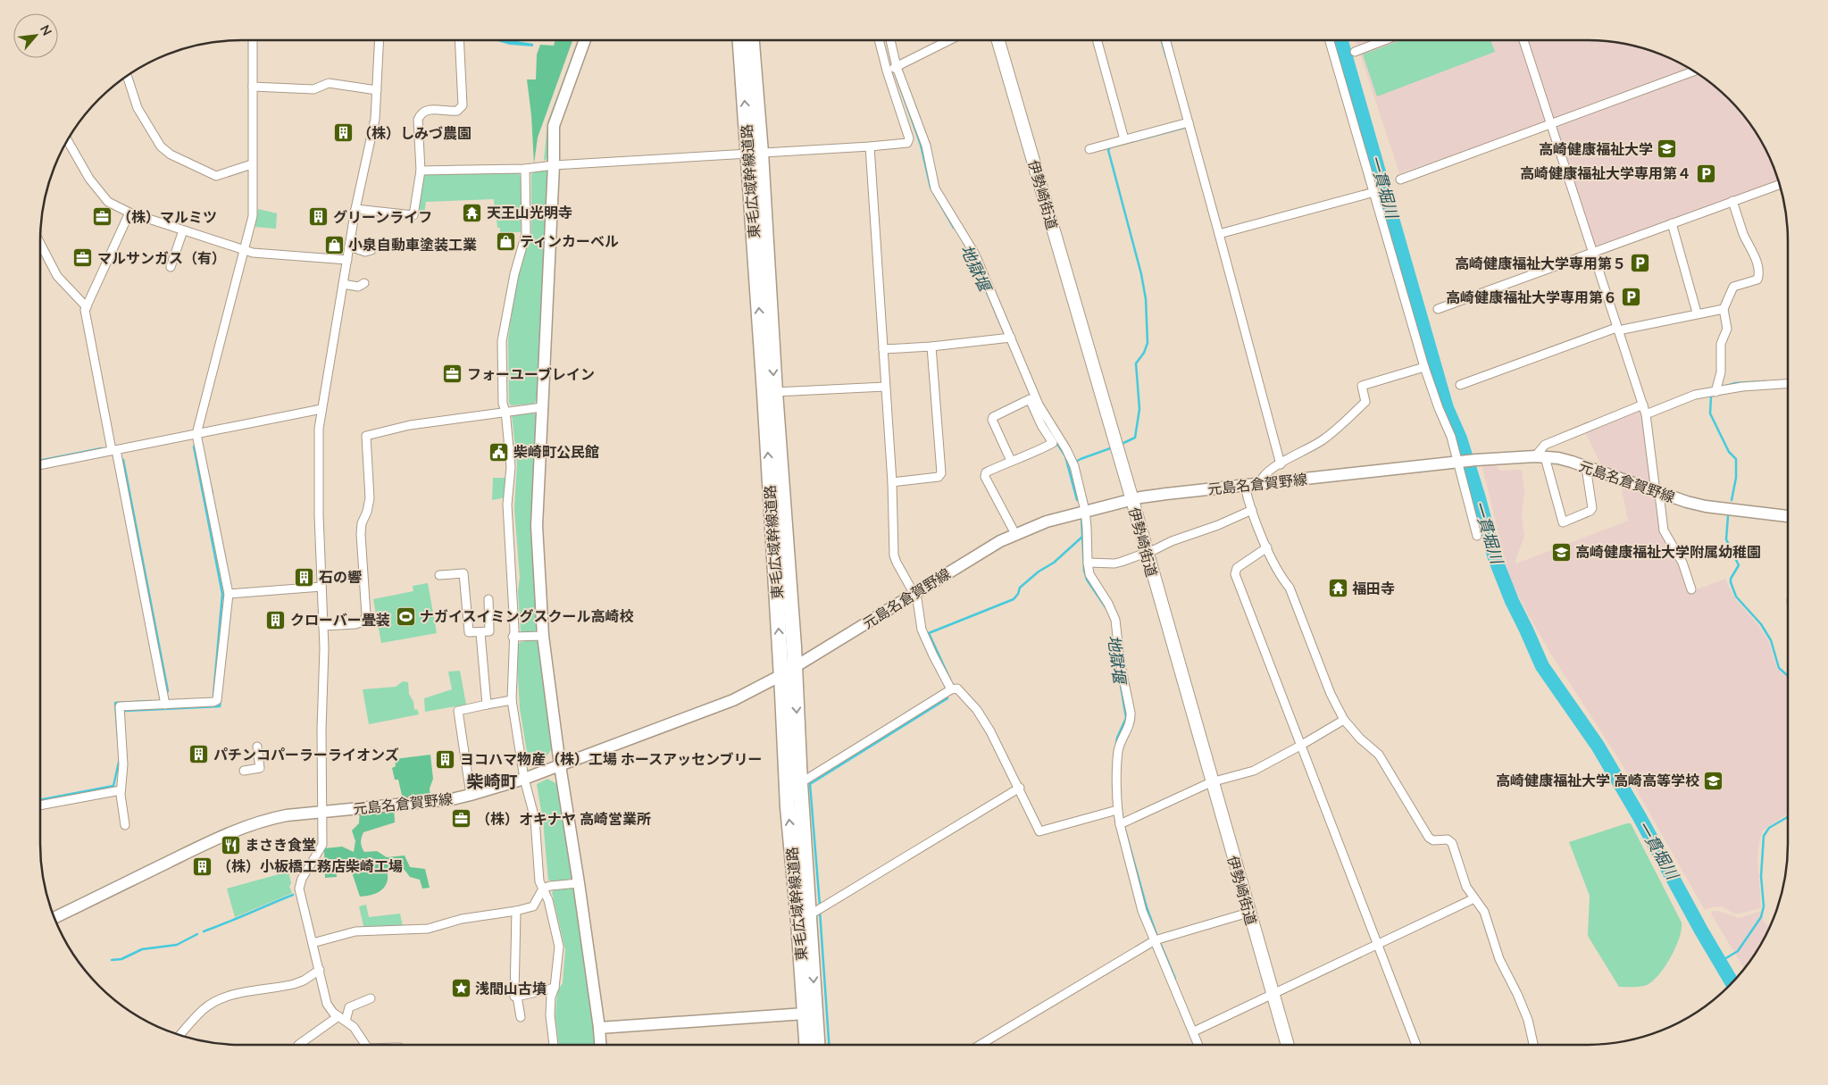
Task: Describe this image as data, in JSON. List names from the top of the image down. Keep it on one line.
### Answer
{"streets":{"highway":["東毛広域幹線道路"],"main road":["伊勢崎街道","元島名倉賀野線"]},"crossings":[["東毛広域幹線道路","元島名倉賀野線"],["伊勢崎街道","元島名倉賀野線"]],"districts":["柴崎町"],"water":["一貫堀川","地獄堰"],"places":{"building":["（株）しみづ農園","グリーンライフ","石の響","クローバー畳装","パチンコパーラーライオンズ","ヨコハマ物産（株）工場 ホースアッセンブリー","（株）小板橋工務店柴崎工場"],"school or university":["高崎健康福祉大学","高崎健康福祉大学附属幼稚園","高崎健康福祉大学 高崎高等学校"],"parking":["高崎健康福祉大学専用第４","高崎健康福祉大学専用第５","高崎健康福祉大学専用第６"],"temple":["天王山光明寺","福田寺"],"office":["（株）マルミツ","マルサンガス（有）","フォーユーブレイン","（株）オキナヤ 高崎営業所"],"shop":["ティンカーベル","小泉自動車塗装工業"],"public building":["柴崎町公民館"],"sports":["ナガイスイミングスクール高崎校"],"restaurant":["まさき食堂"],"place":["浅間山古墳"]},"north":"top right"}
